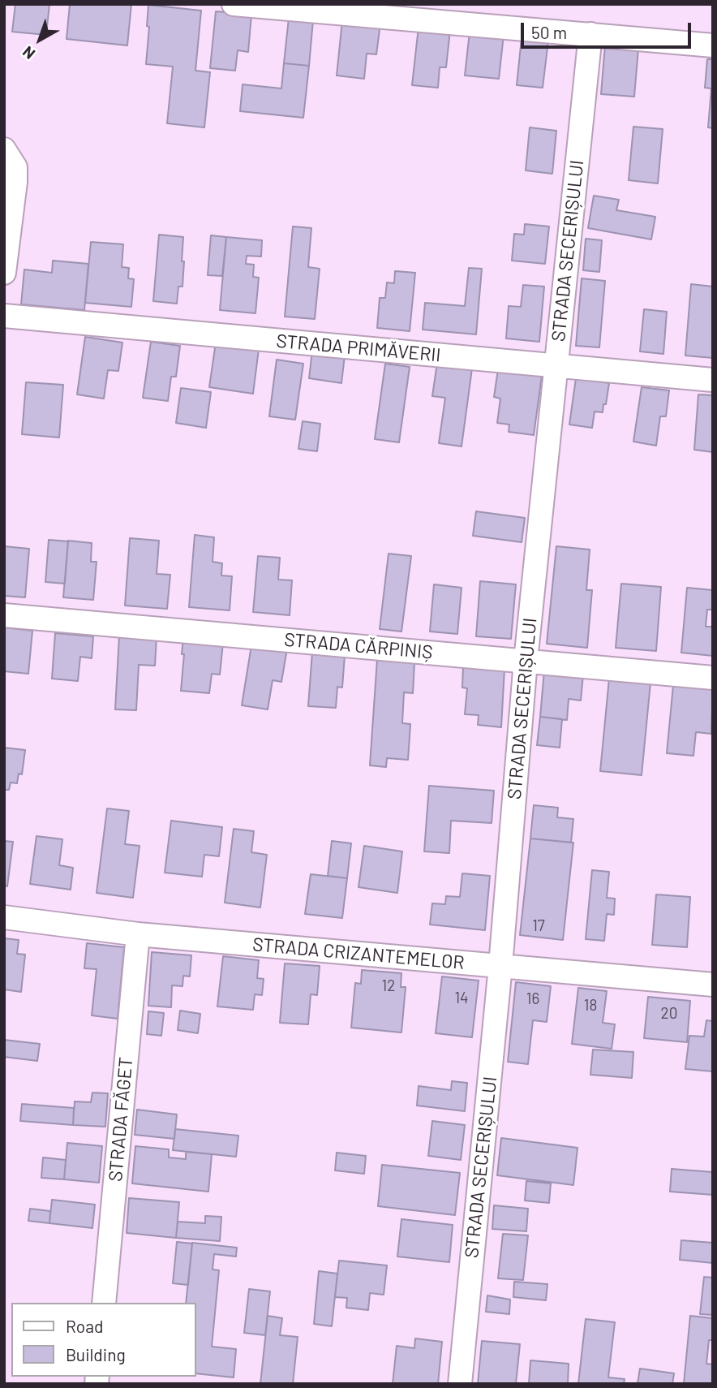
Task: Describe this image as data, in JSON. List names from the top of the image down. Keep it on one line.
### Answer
{"streets":{"street":["STRADA SECERIȘULUI","STRADA PRIMĂVERII","STRADA CĂRPINIȘ","STRADA CRIZANTEMELOR","STRADA FĂGET"]},"crossings":[["STRADA SECERIȘULUI","STRADA PRIMĂVERII"],["STRADA SECERIȘULUI","STRADA CĂRPINIȘ"],["STRADA SECERIȘULUI","STRADA CRIZANTEMELOR"],["STRADA CRIZANTEMELOR","STRADA FĂGET"]],"house_numbers":["17","12","14","16","18","20"],"legend":["Road","Building"],"scale_bar":"50 m","north":"bottom left"}
